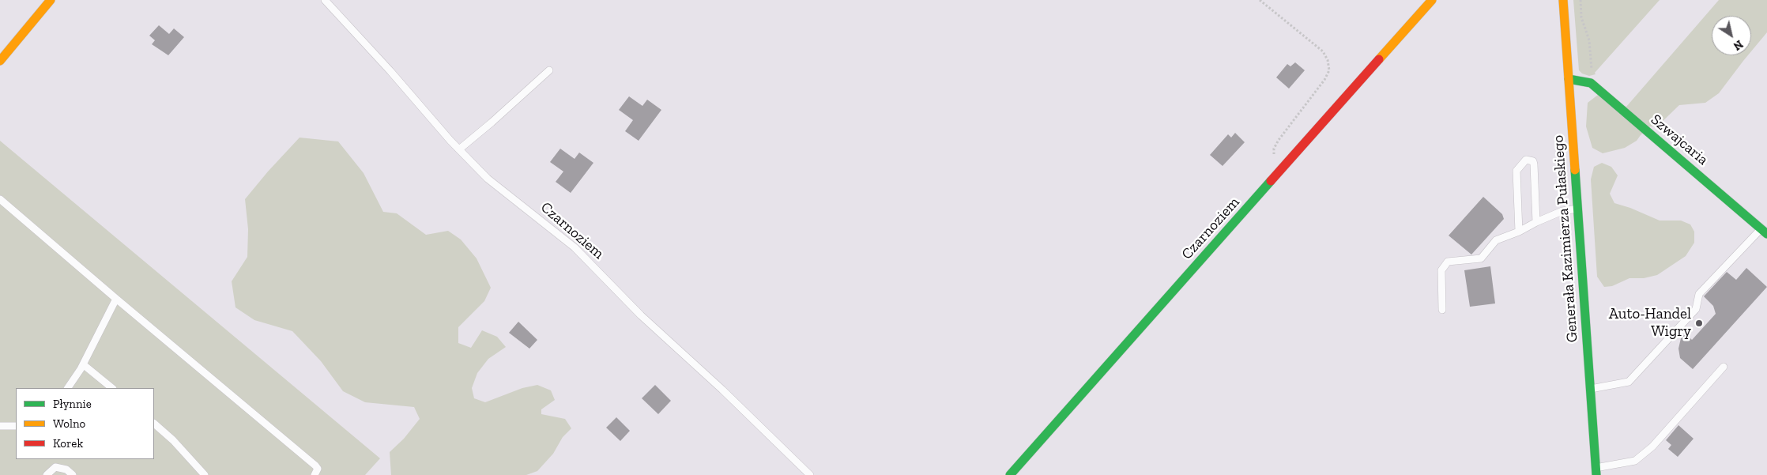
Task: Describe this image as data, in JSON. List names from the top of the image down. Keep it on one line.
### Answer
{"streets":{"street":["Szwajcaria","Czarnoziem","Generała Kazimierza Pułaskiego"]},"crossings":[["Szwajcaria","Generała Kazimierza Pułaskiego"]],"places":["Auto-Handel Wigry"],"legend":["Płynnie","Wolno","Korek"],"north":"bottom right"}
